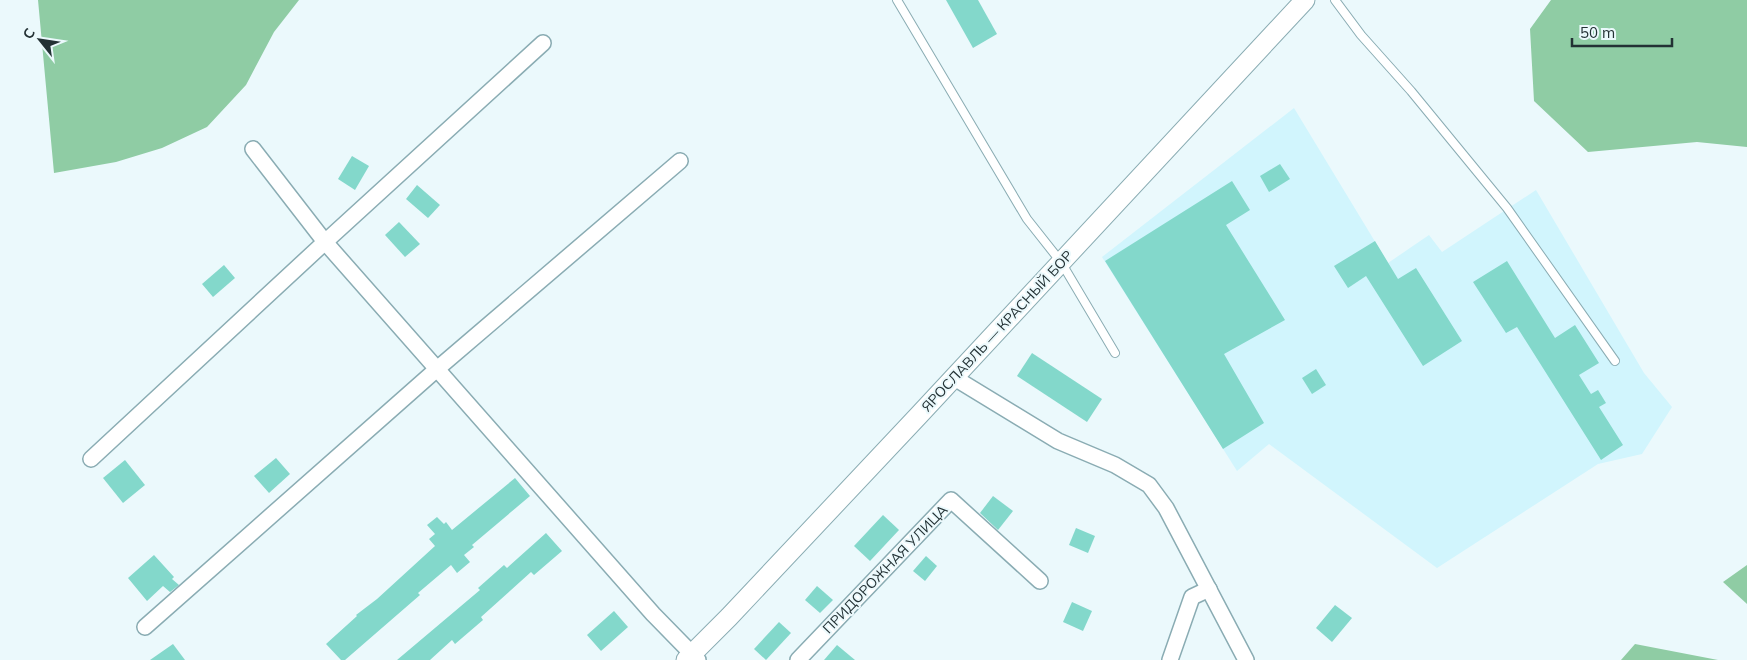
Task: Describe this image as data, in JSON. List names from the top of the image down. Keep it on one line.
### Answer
{"streets":{"street":["ЯРОСЛАВЛЬ — КРАСНЫЙ БОР","ПРИДОРОЖНАЯ УЛИЦА"]},"scale_bar":"50 m","north":"top left"}
